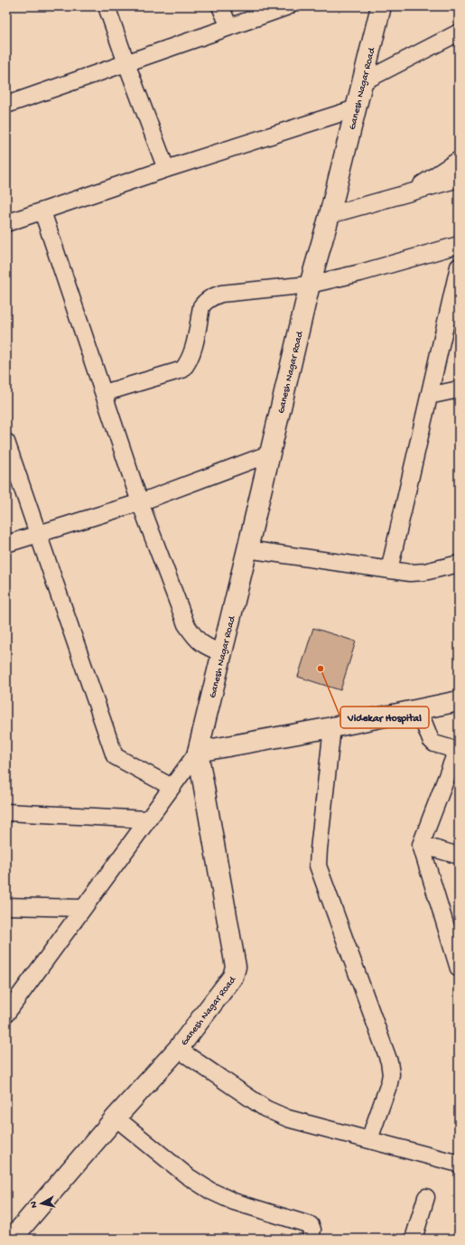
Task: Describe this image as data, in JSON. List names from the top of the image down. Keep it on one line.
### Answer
{"streets":{"street":["Ganesh Nagar Road"]},"places":["Videkar Hospital"],"north":"left"}
